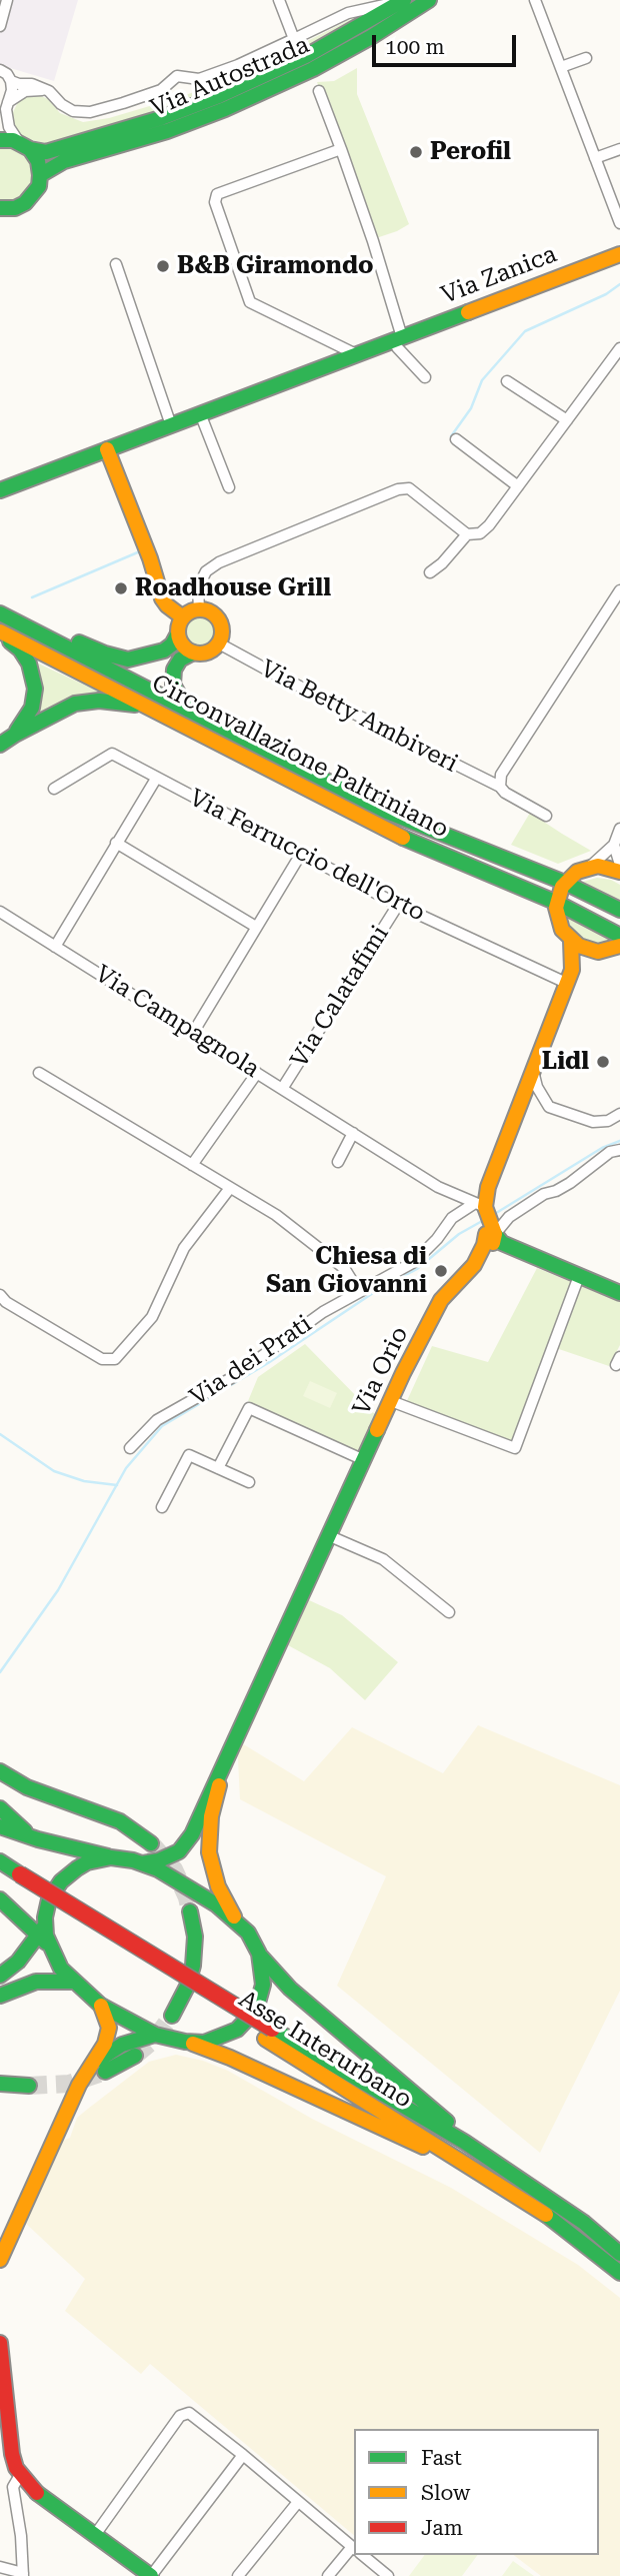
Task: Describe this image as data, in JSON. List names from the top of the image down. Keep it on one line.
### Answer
{"streets":{"main road":["Via Autostrada","Via Zanica","Circonvallazione Paltriniano","Via Orio","Asse Interurbano"],"street":["Via Betty Ambiveri","Via Ferruccio dell'Orto","Via Calatafimi","Via Campagnola","Via dei Prati"]},"crossings":[["Via Ferruccio dell'Orto","Via Calatafimi"],["Via Calatafimi","Via Campagnola"],["Via Campagnola","Via dei Prati"],["Via Campagnola","Via Orio"],["Via dei Prati","Via Orio"]],"places":["Perofil","B&B Giramondo","Roadhouse Grill","Lidl","Chiesa di San Giovanni"],"legend":["Fast","Slow","Jam"],"scale_bar":"100 m"}
